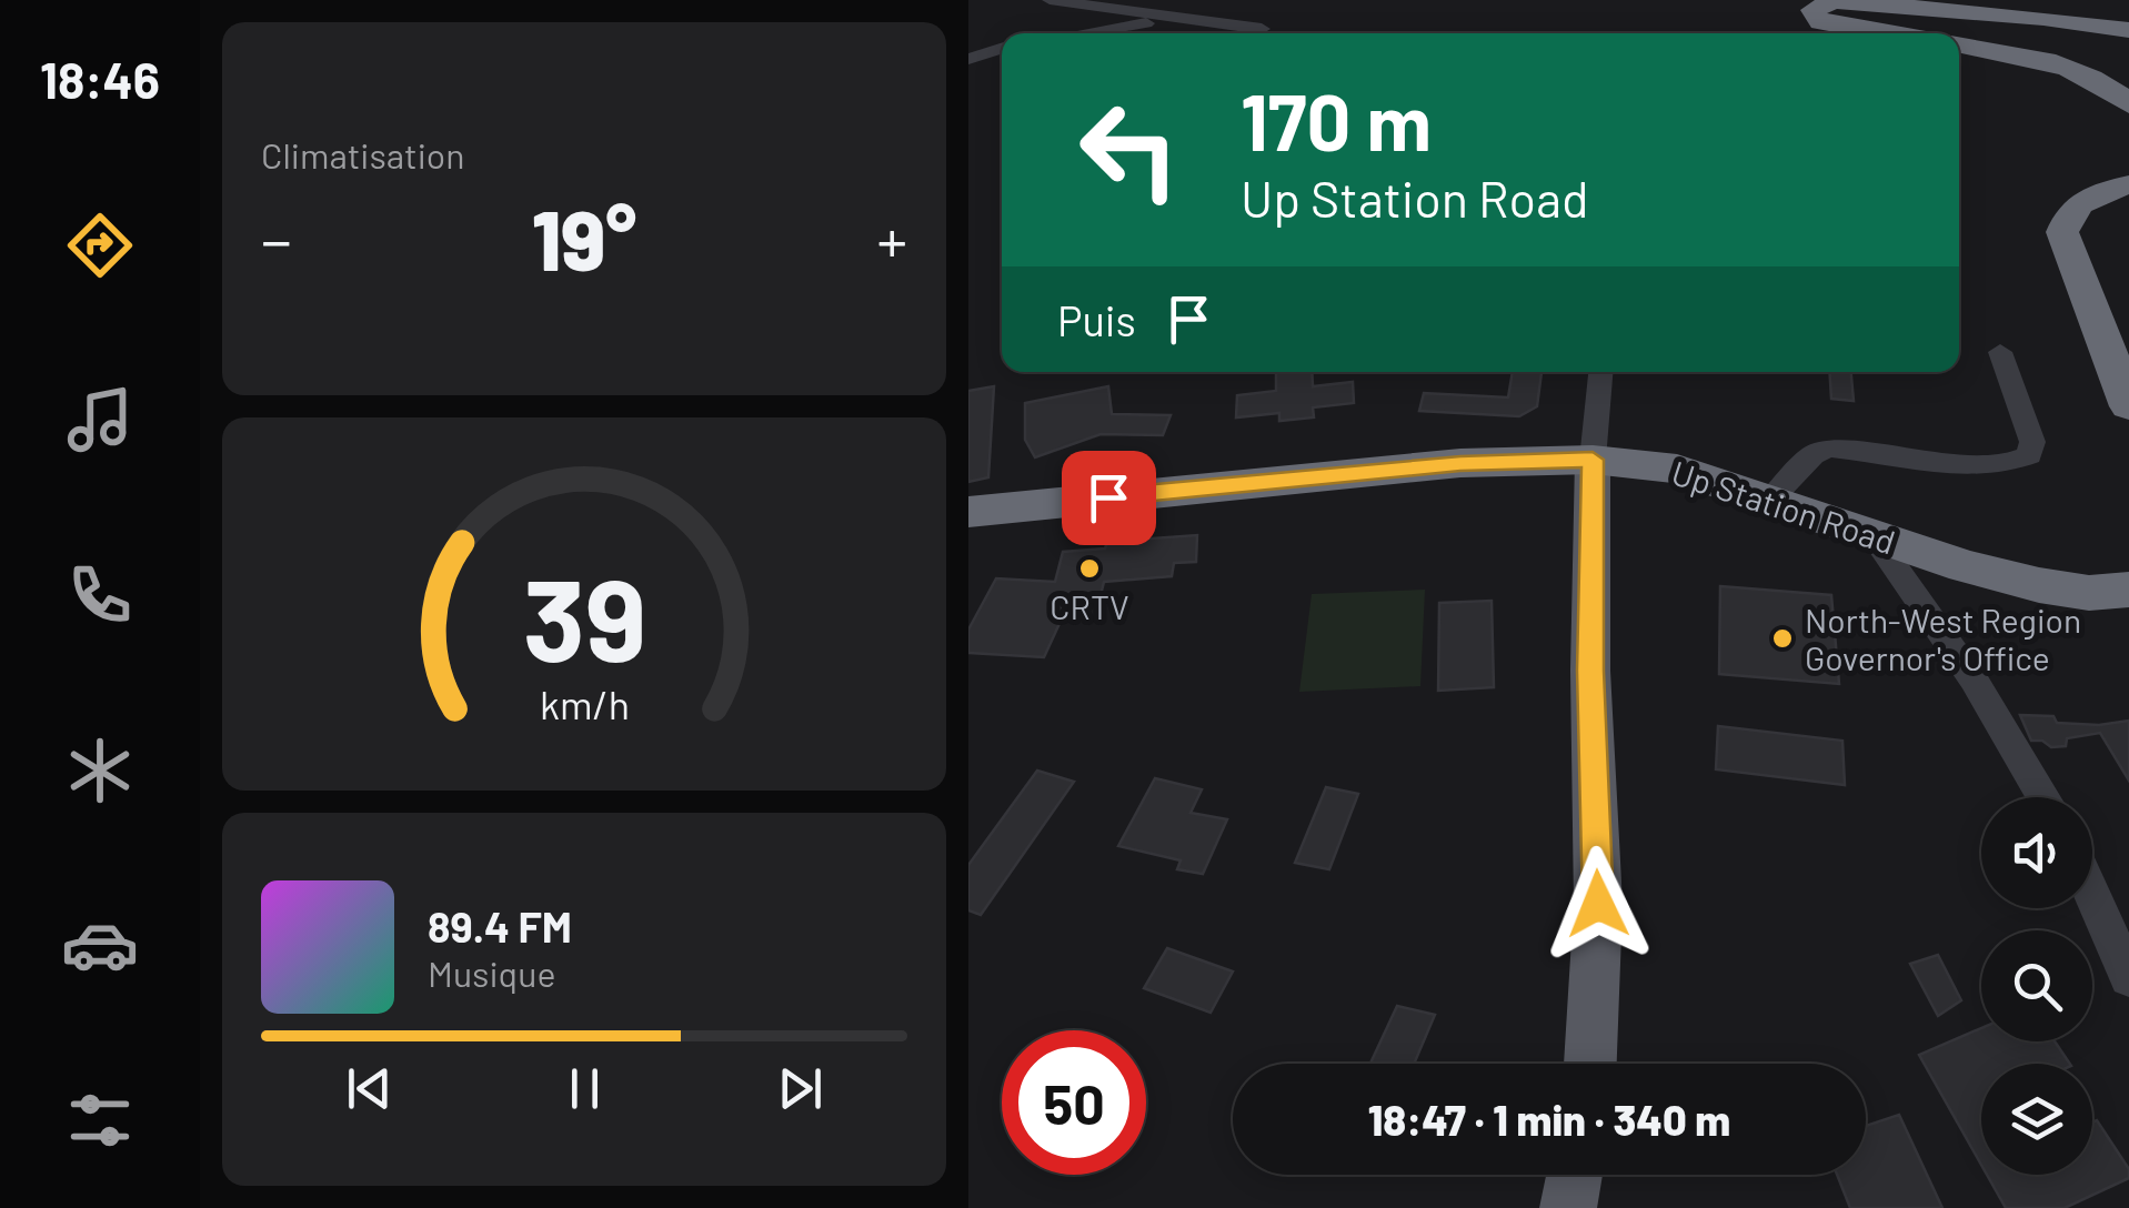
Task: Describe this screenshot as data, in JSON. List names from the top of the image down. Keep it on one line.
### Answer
{"streets":{"highway":["Up Station Road"]},"places":["CRTV","North-West Region Governor's Office"],"page":{"tabs":"18:46","tile":"Climatisation","turn":["170 m","Up Station Road"],"heat":["−","19°","+"],"then":"Puis","song":["89.4 FM","Musique"],"limit":"50","trip":"18:47 · 1 min · 340 m","gauge":["39","km/h"]}}
